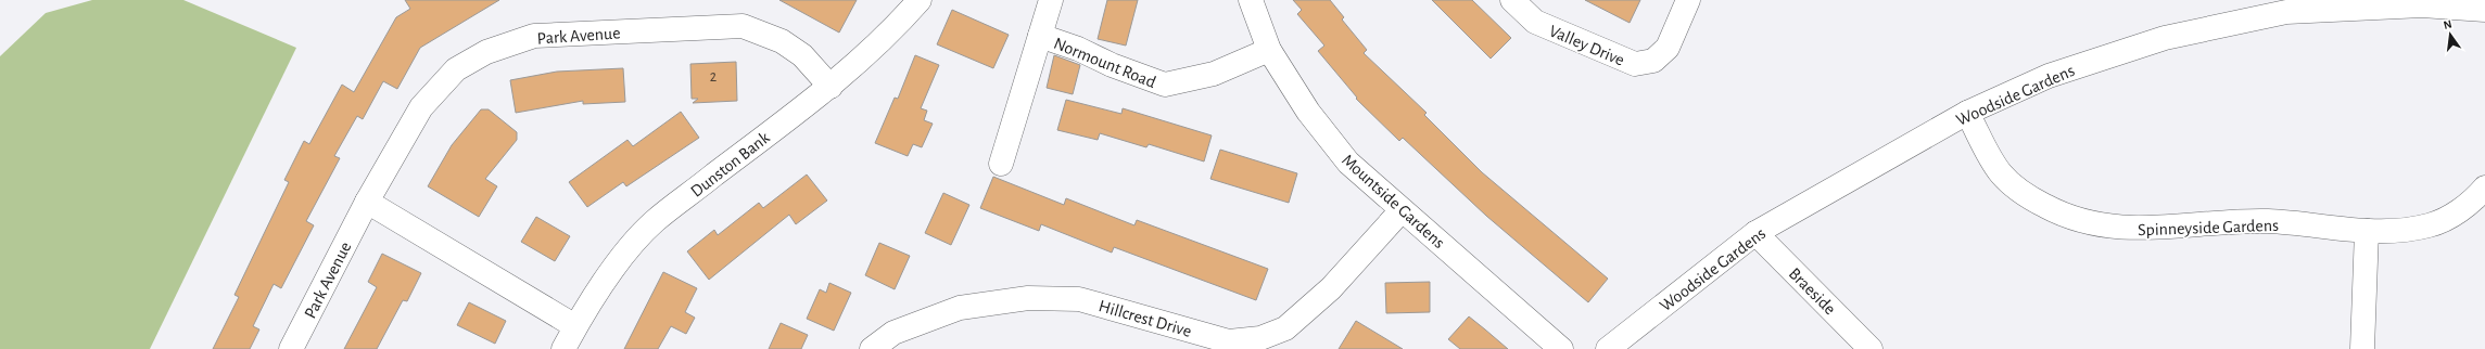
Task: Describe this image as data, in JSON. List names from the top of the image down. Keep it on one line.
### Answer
{"streets":{"street":["Park Avenue","Valley Drive","Normount Road","Woodside Gardens","Dunston Bank","Mountside Gardens","Spinneyside Gardens","Braeside","Hillcrest Drive"]},"crossings":[["Park Avenue","Dunston Bank"],["Normount Road","Mountside Gardens"],["Woodside Gardens","Spinneyside Gardens"],["Woodside Gardens","Braeside"],["Mountside Gardens","Hillcrest Drive"]],"house_numbers":["2"],"north":"top"}
